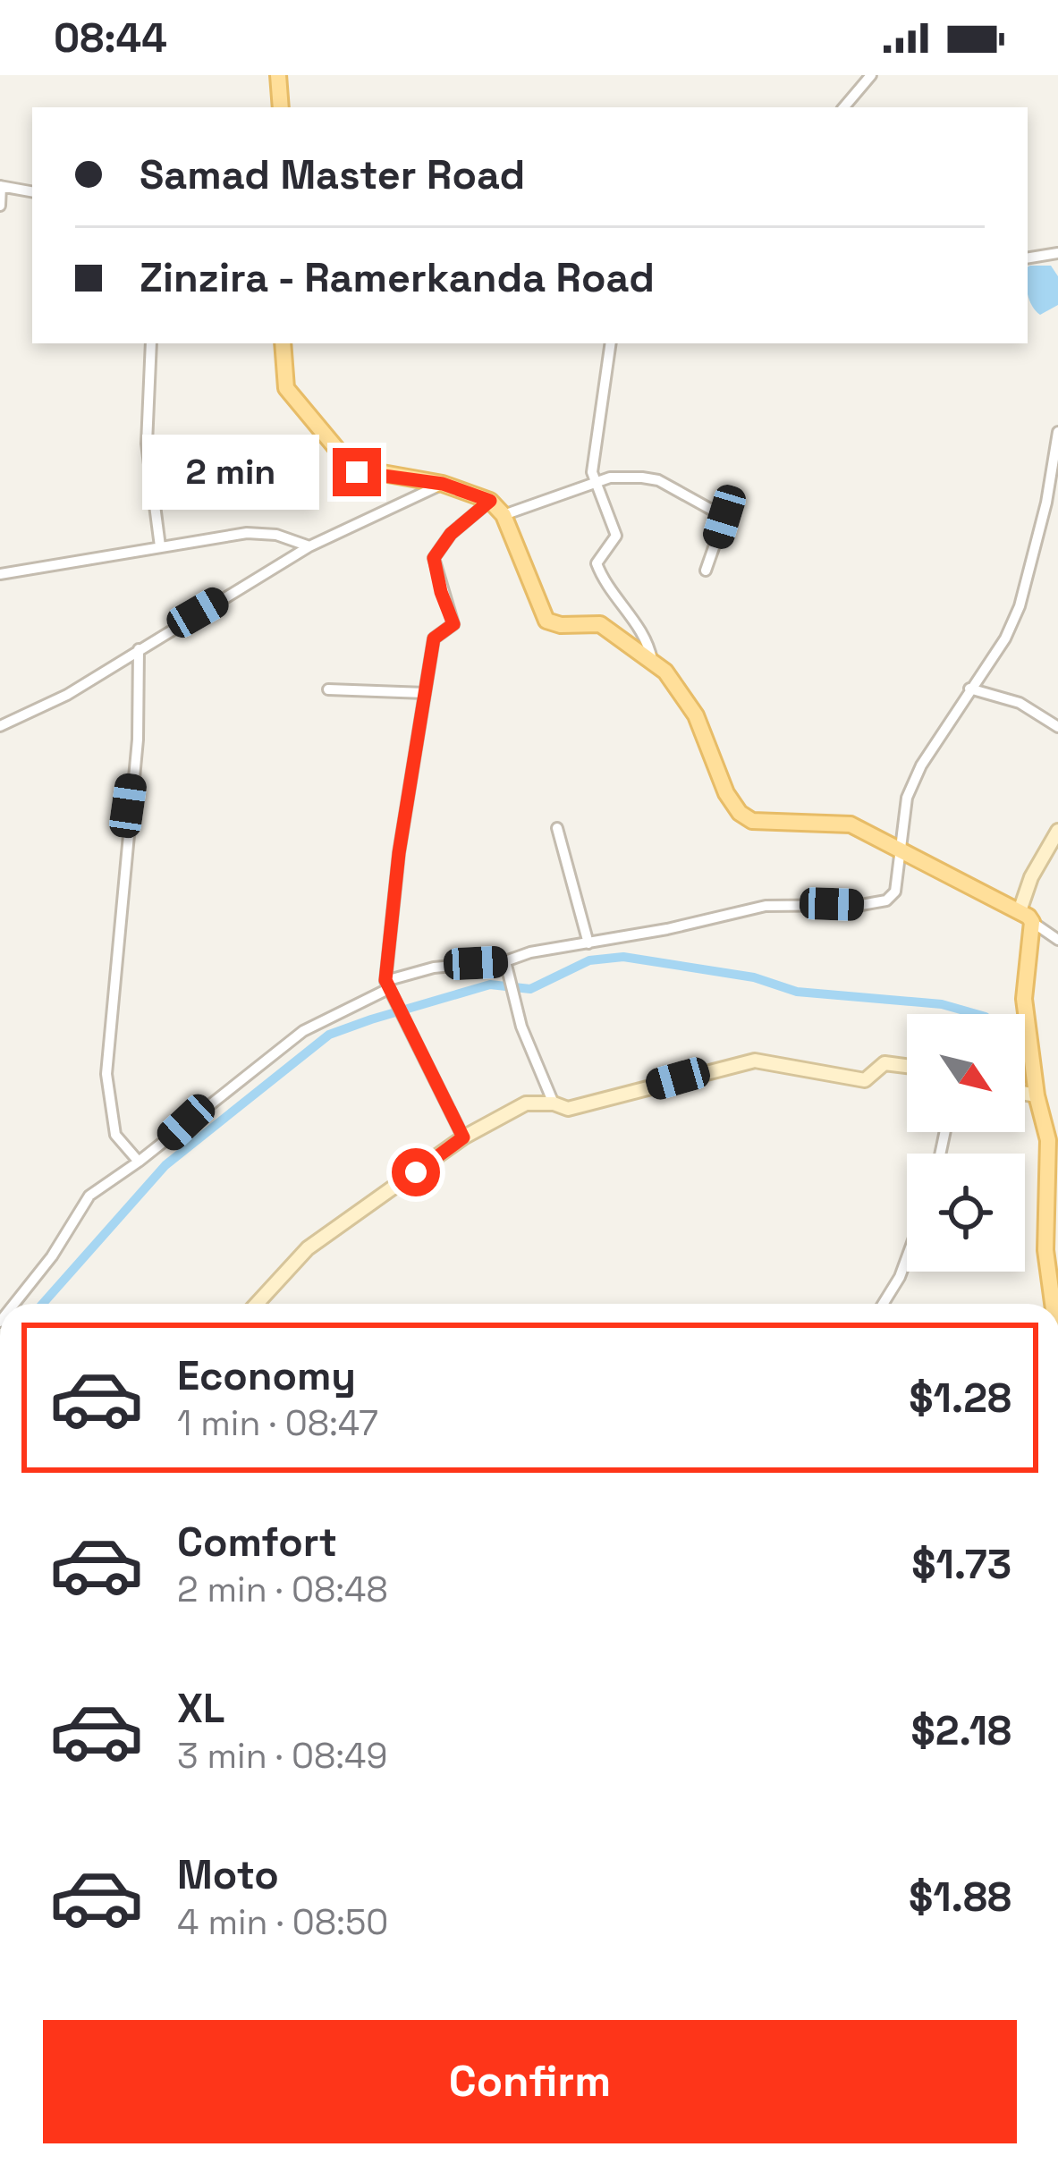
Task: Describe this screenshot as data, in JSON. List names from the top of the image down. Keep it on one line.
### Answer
{"north":"bottom right","page":{"status":"08:44","banner":["Samad Master Road","Zinzira - Ramerkanda Road"],"bubble":"2 min","list":[{"name":"Economy","note":"1 min · 08:47","value":"$1.28"},{"name":"Comfort","note":"2 min · 08:48","value":"$1.73"},{"name":"XL","note":"3 min · 08:49","value":"$2.18"},{"name":"Moto","note":"4 min · 08:50","value":"$1.88"}],"buttons":"Confirm"}}
